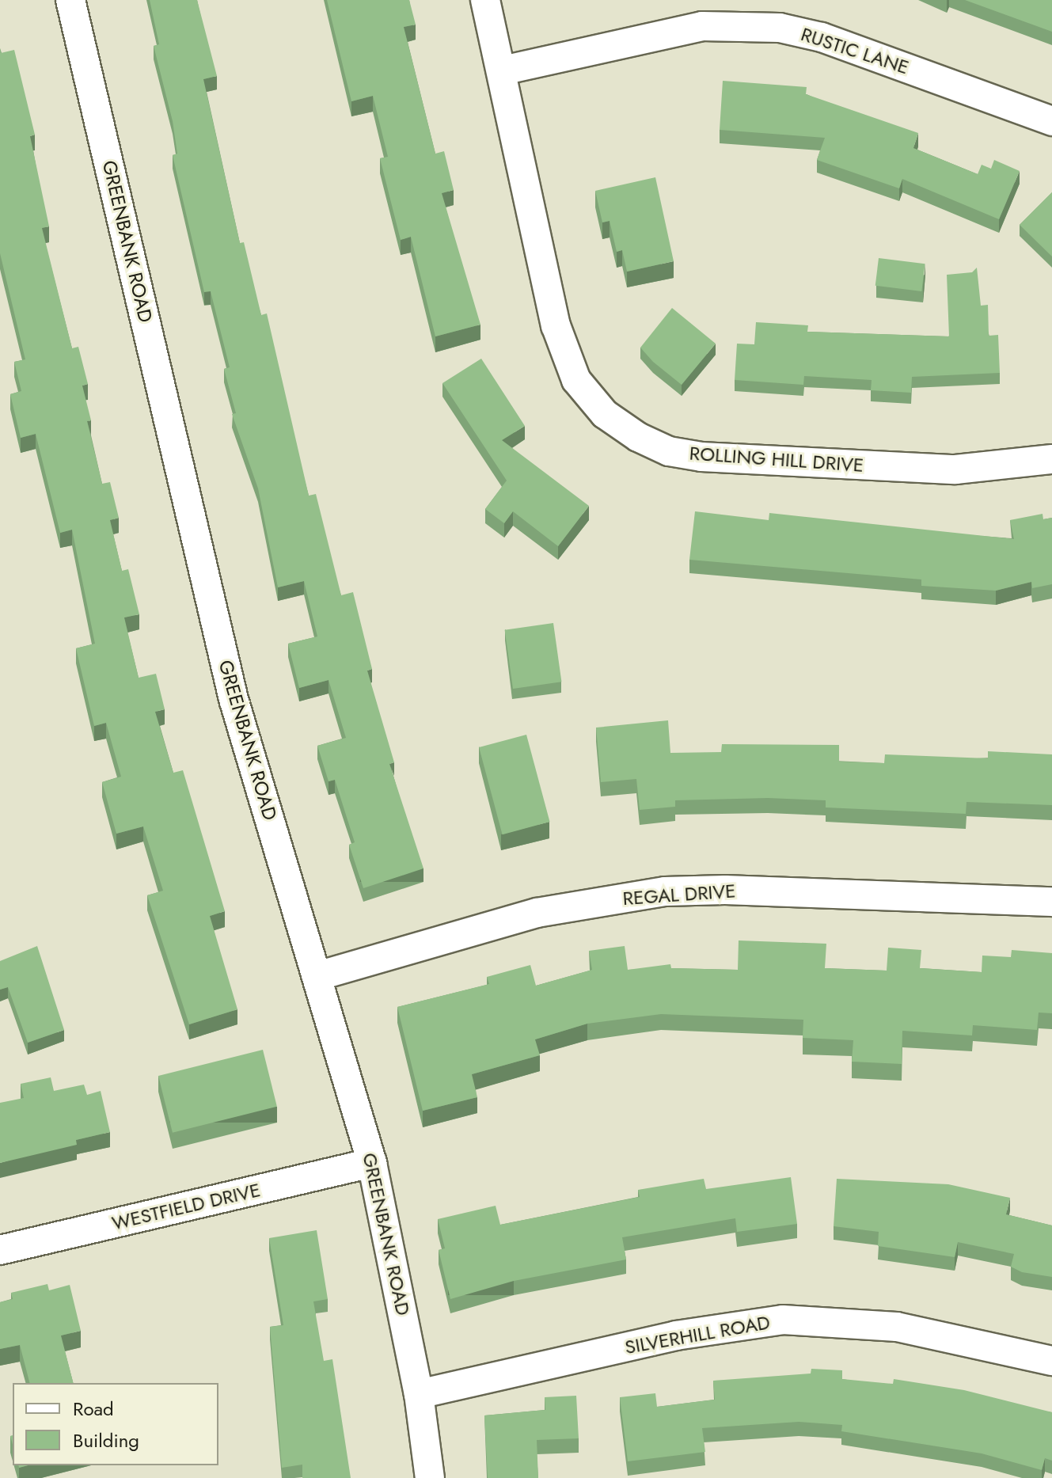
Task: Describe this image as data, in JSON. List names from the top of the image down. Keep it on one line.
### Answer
{"streets":{"street":["RUSTIC LANE","GREENBANK ROAD","ROLLING HILL DRIVE","REGAL DRIVE","WESTFIELD DRIVE","SILVERHILL ROAD"]},"crossings":[["RUSTIC LANE","ROLLING HILL DRIVE"],["GREENBANK ROAD","REGAL DRIVE"],["GREENBANK ROAD","WESTFIELD DRIVE"],["GREENBANK ROAD","SILVERHILL ROAD"]],"legend":["Road","Building"]}
